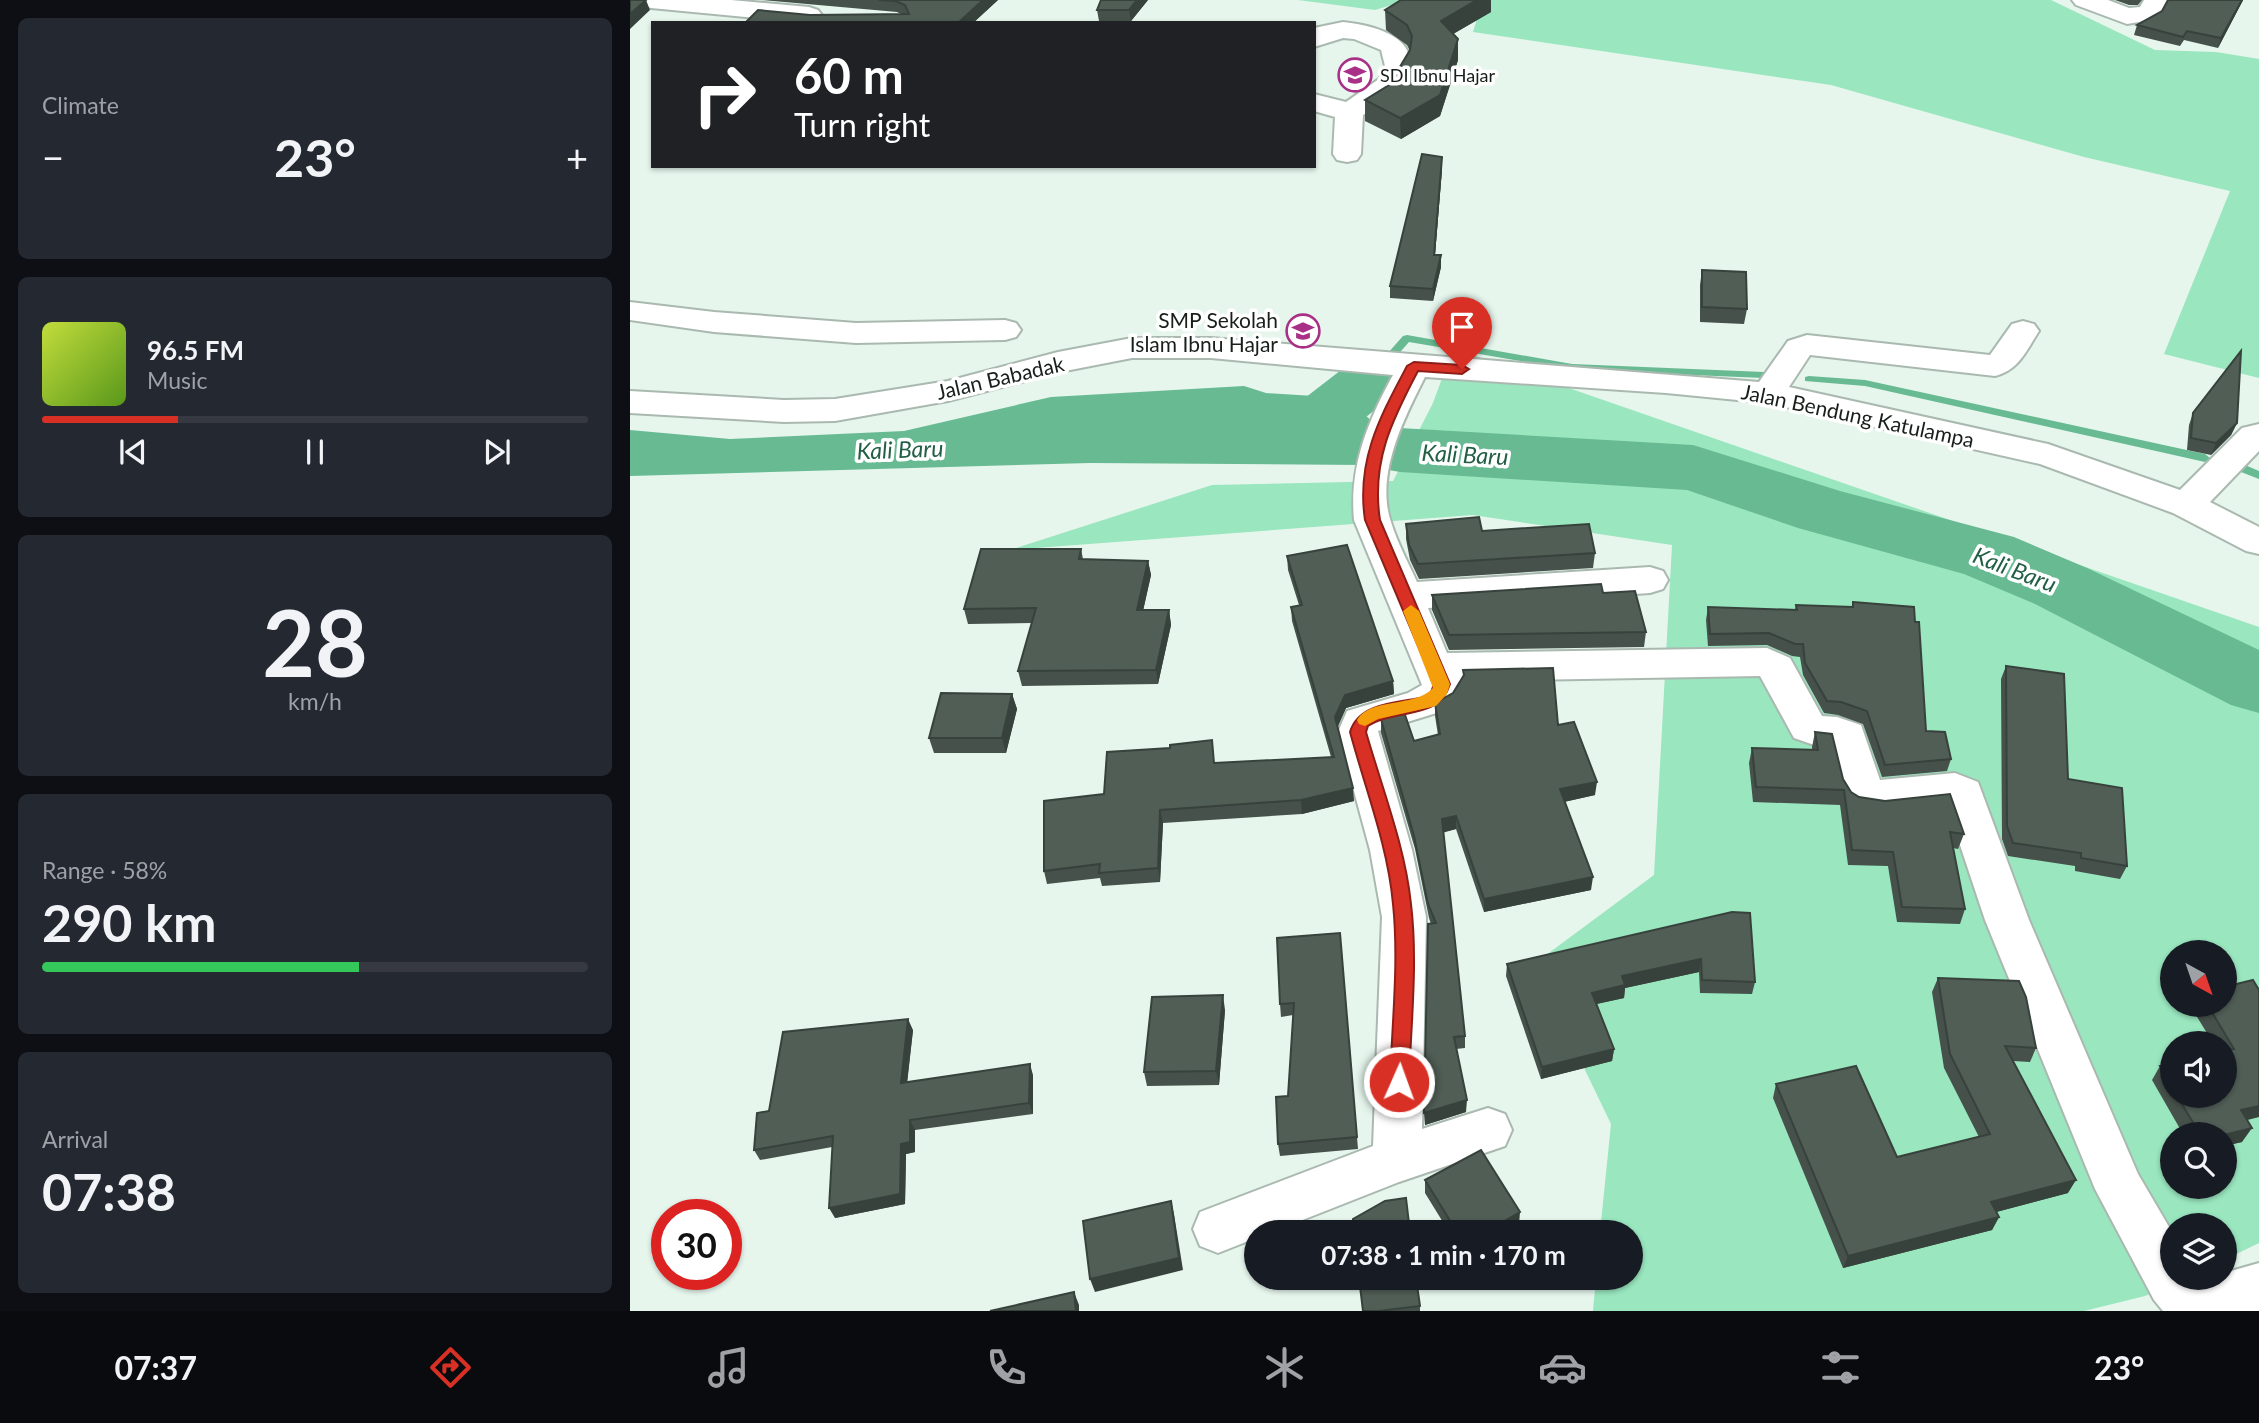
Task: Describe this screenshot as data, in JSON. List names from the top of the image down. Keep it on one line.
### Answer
{"streets":{"street":["Jalan Babadak","Jalan Bendung Katulampa"]},"crossings":[["Jalan Babadak","Jalan Bendung Katulampa"]],"water":["Kali Baru"],"places":{"school or university":["SDI Ibnu Hajar","SMP Sekolah Islam Ibnu Hajar"]},"north":"bottom right","page":{"tile":["Climate",["28","km/h"],["Range · 58%","290 km"],["Arrival","07:38"]],"turn":["60 m","Turn right"],"heat":["−","23°","+"],"song":["96.5 FM","Music"],"limit":"30","trip":"07:38 · 1 min · 170 m","tabs":["07:37","23°"]}}
